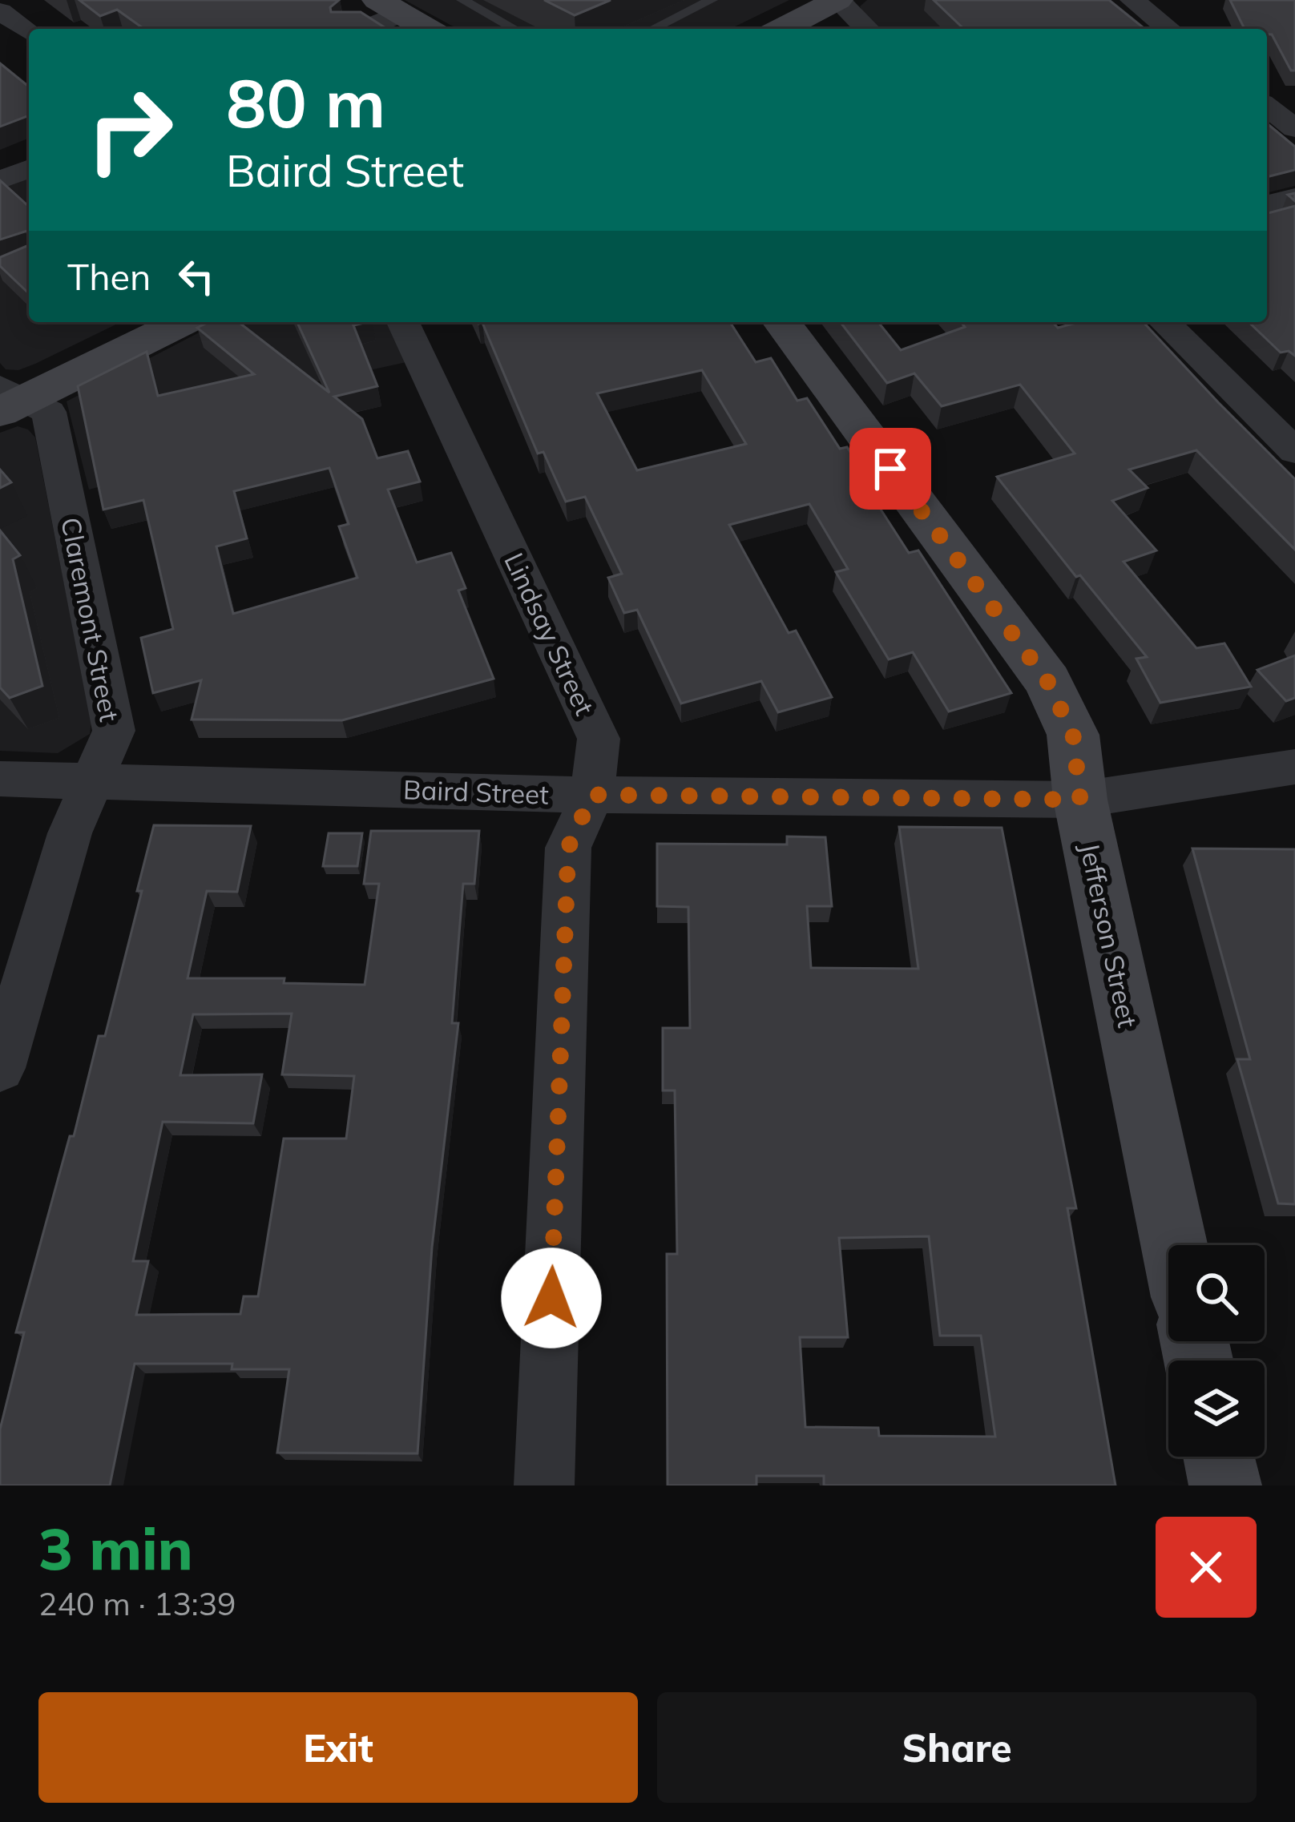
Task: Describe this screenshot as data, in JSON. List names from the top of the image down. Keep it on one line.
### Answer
{"streets":{"street":["Claremont Street","Lindsay Street","Baird Street","Jefferson Street"]},"crossings":[["Claremont Street","Baird Street"],["Lindsay Street","Baird Street"],["Baird Street","Jefferson Street"]],"page":{"turn":["80 m","Baird Street"],"then":"Then","heading":["3 min","240 m · 13:39"],"buttons":["Exit","Share"]}}
